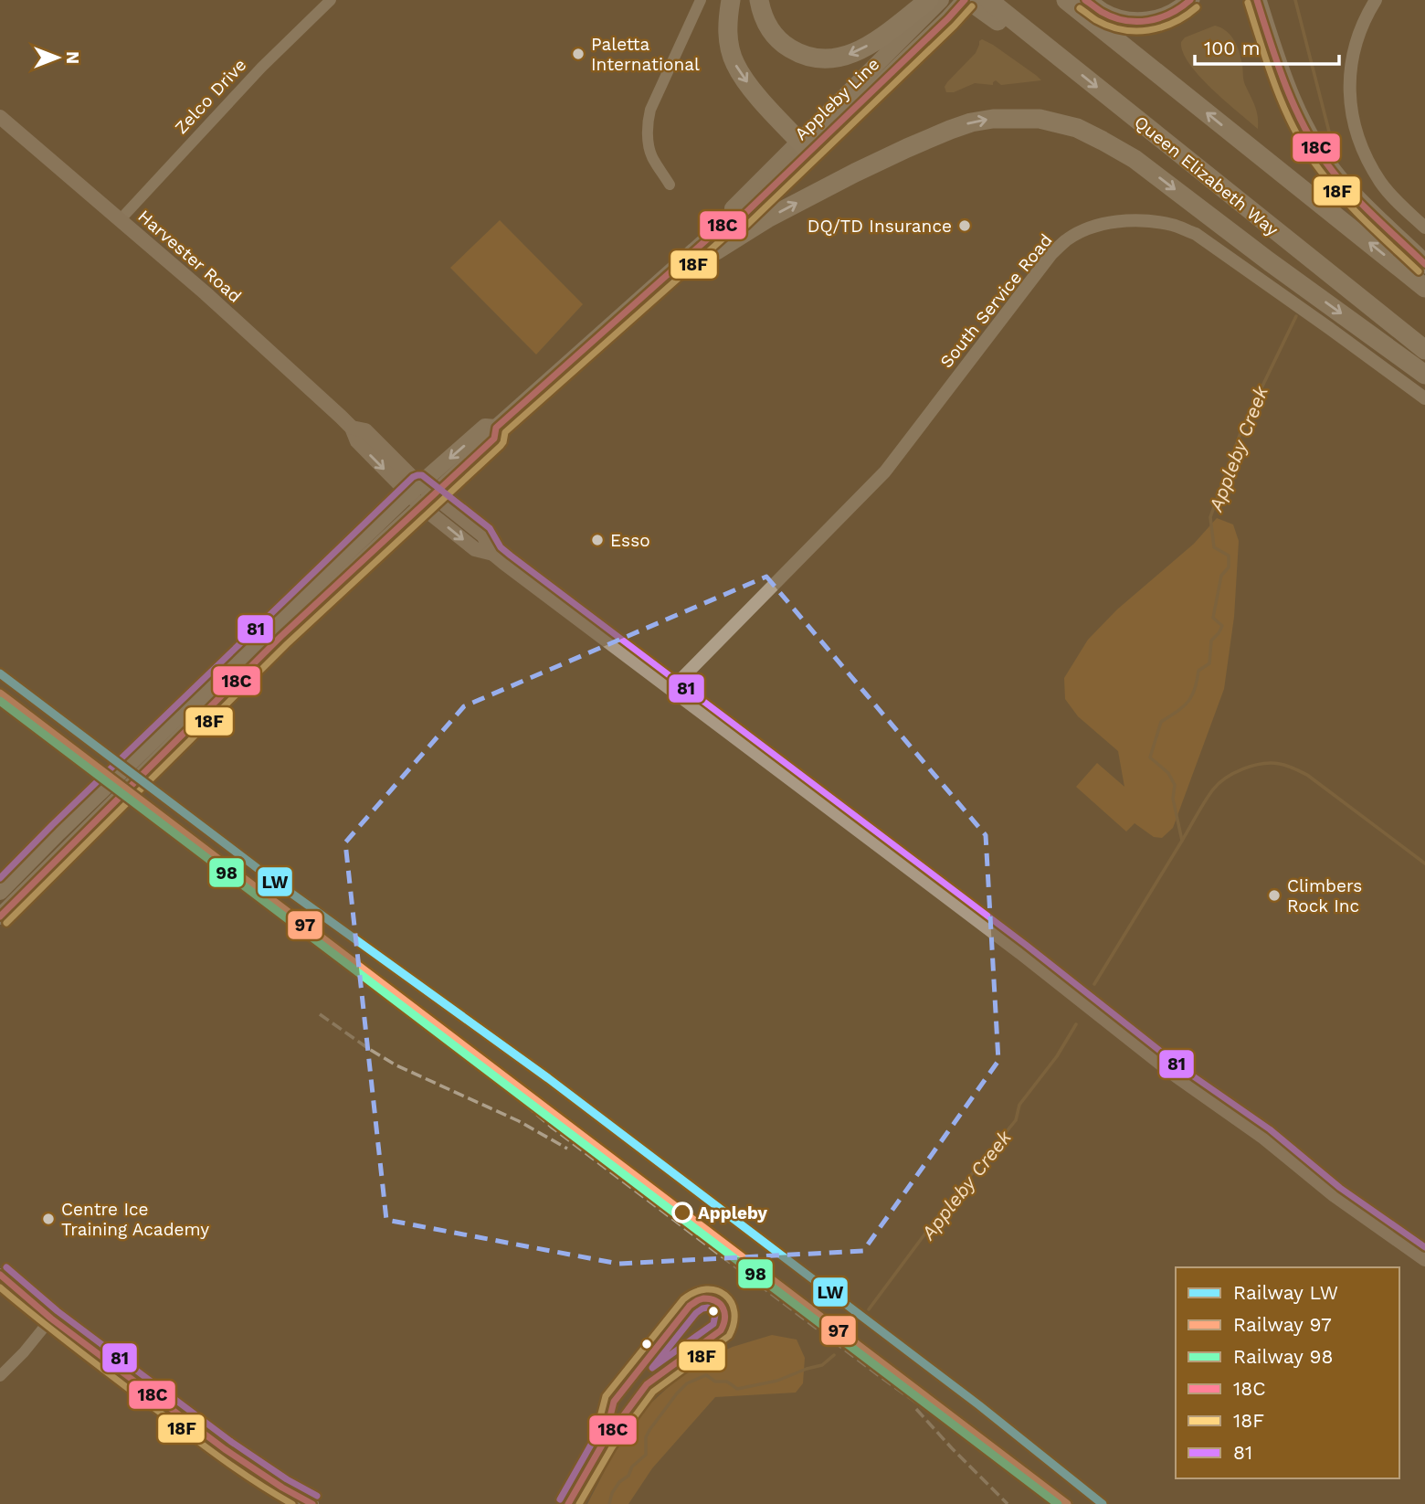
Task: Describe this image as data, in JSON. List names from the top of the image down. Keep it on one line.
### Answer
{"streets":{"highway":["Queen Elizabeth Way"],"main road":["Appleby Line","Harvester Road"],"street":["Zelco Drive","South Service Road"]},"crossings":[["Zelco Drive","Harvester Road"],["Appleby Line","Harvester Road"],["Harvester Road","South Service Road"]],"water":["Appleby Creek"],"places":["Paletta International","DQ/TD Insurance","Esso","Climbers Rock Inc","Appleby","Centre Ice Training Academy"],"lines":["transit line 18C","transit line 18F","transit line 81","rail line LW","rail line 97","rail line 98"],"legend":["Railway LW","Railway 97","Railway 98","18C","18F","81"],"scale_bar":"100 m","north":"right"}
